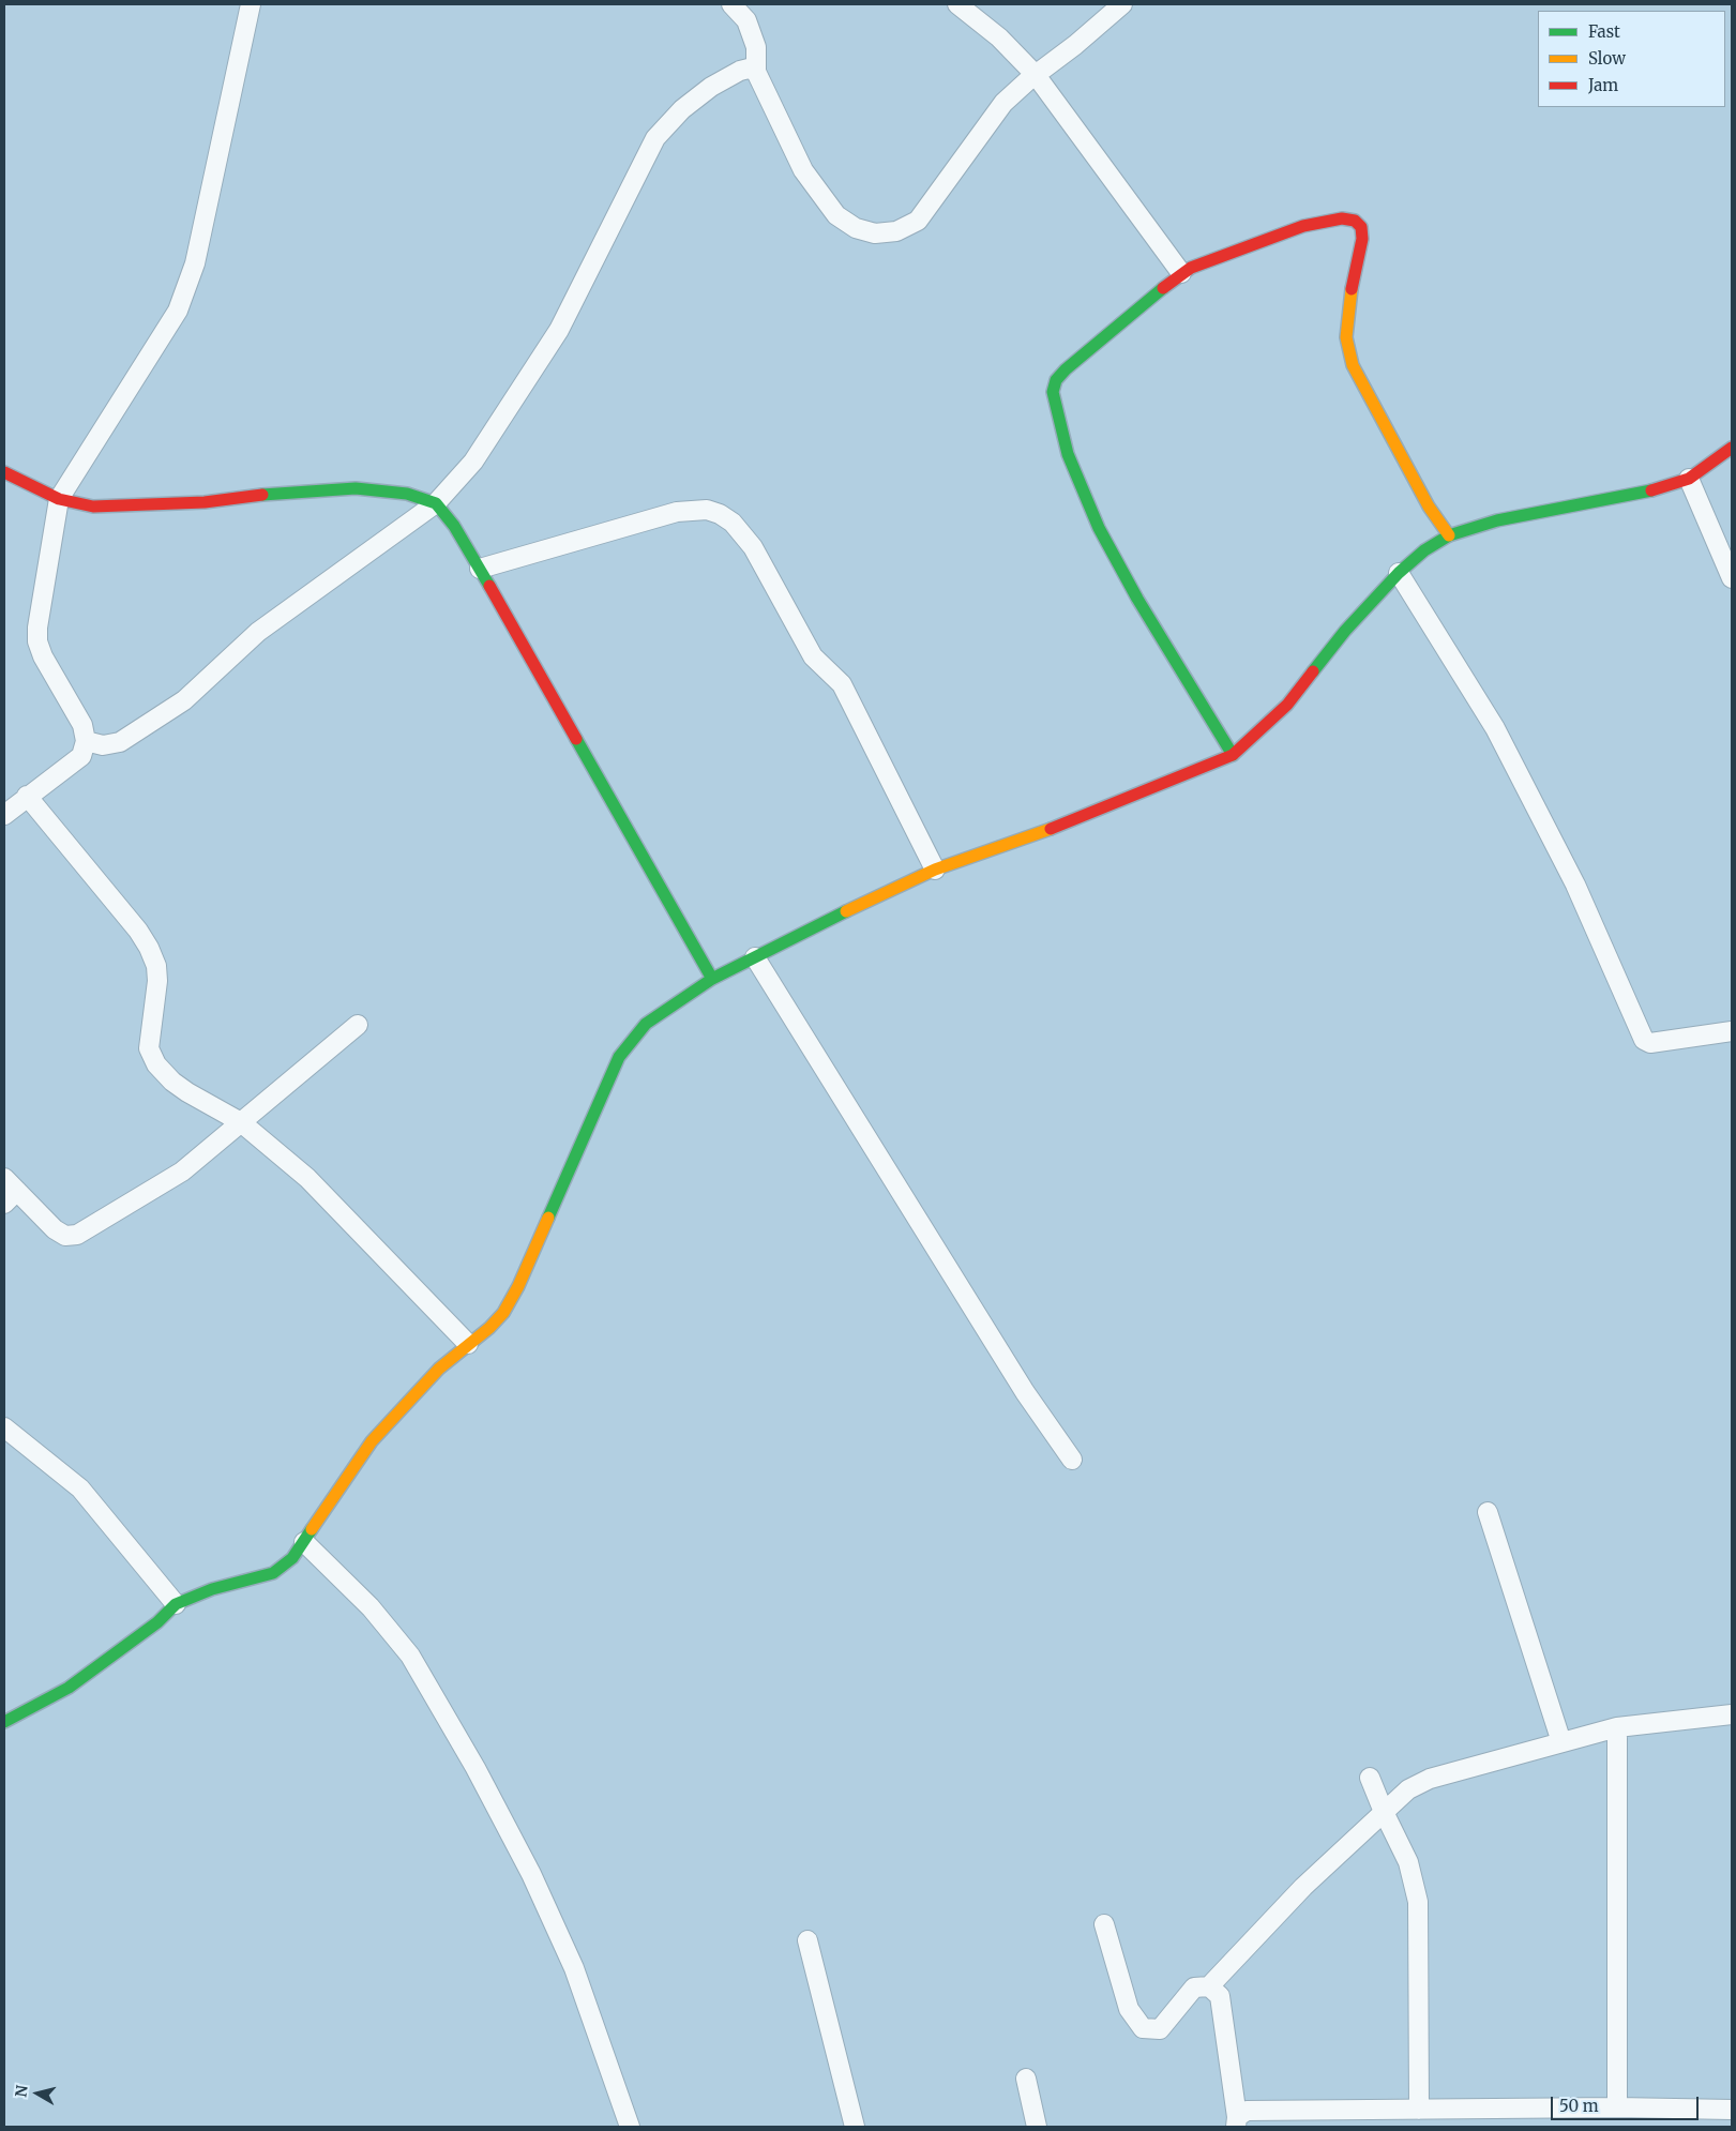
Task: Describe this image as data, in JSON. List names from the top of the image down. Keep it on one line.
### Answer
{"legend":["Fast","Slow","Jam"],"scale_bar":"50 m","north":"left"}
